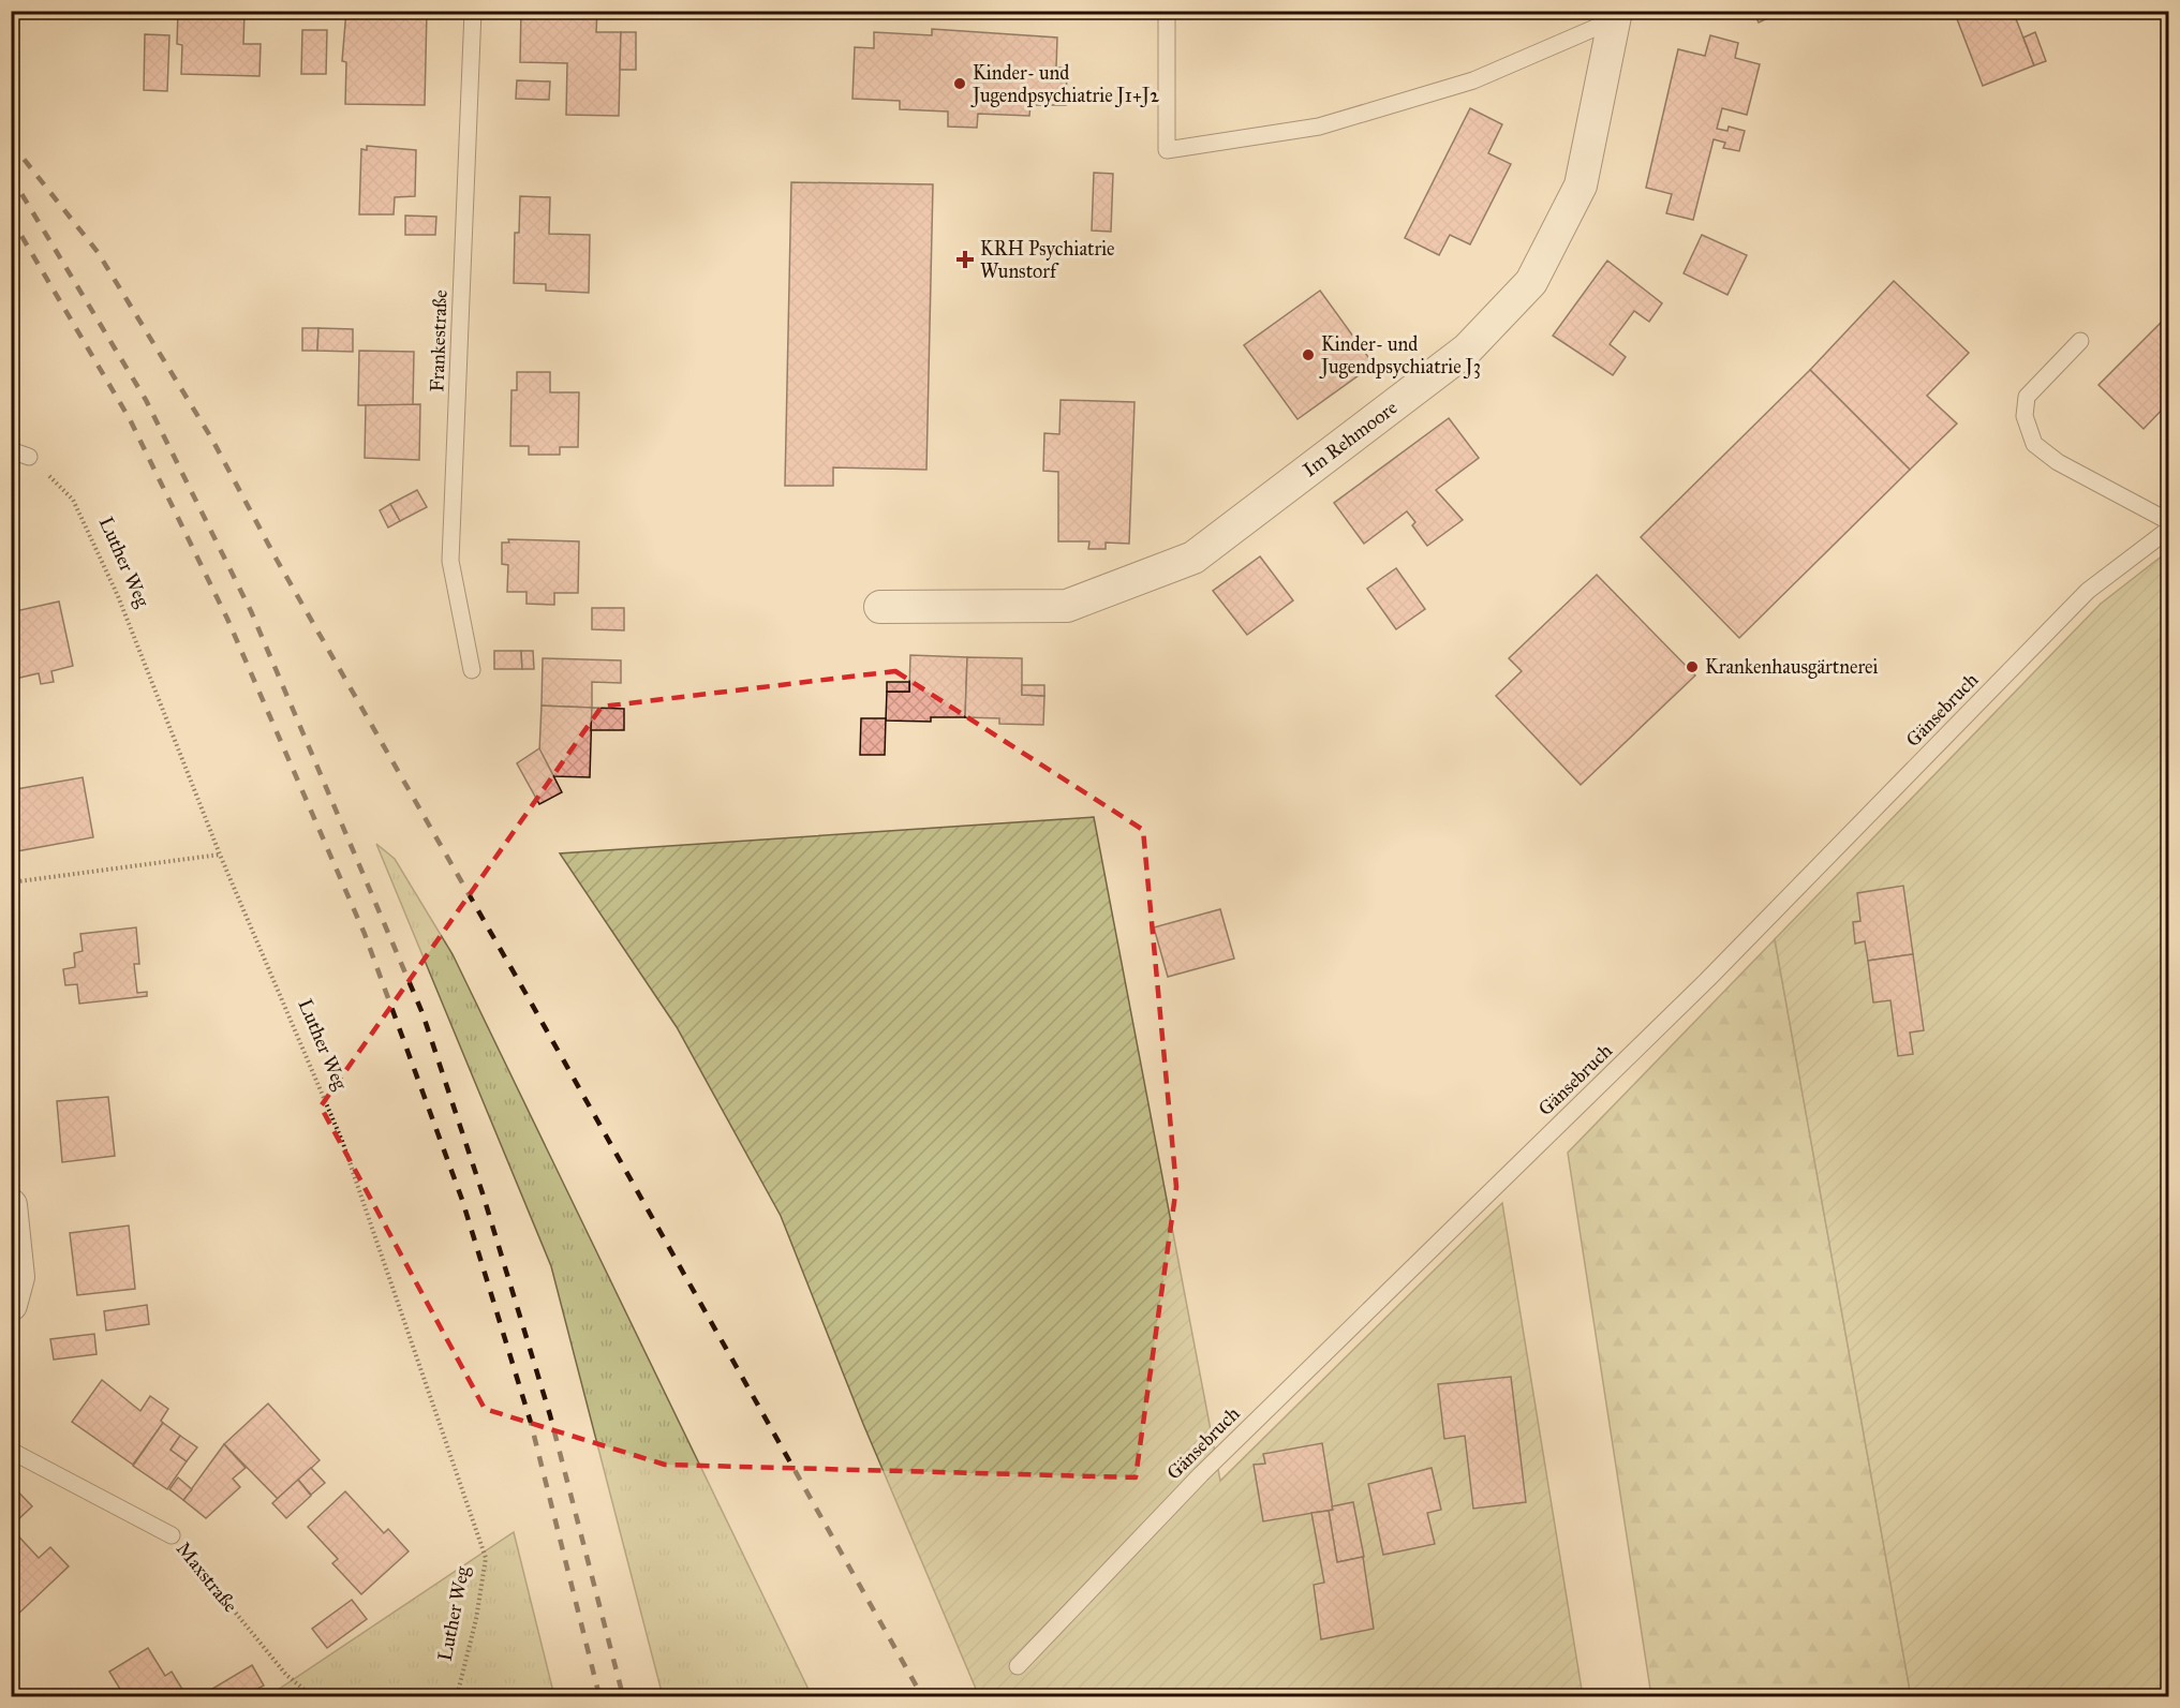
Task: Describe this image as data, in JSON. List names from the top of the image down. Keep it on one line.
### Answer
{"streets":{"street":["Im Rehmoore"],"lane":["Frankestraße","Gänsebruch","Maxstraße"],"path":["Luther Weg"]},"places":{"other":["Kinder- und Jugendpsychiatrie J1+J2","Kinder- und Jugendpsychiatrie J3","Krankenhausgärtnerei"],"health":["KRH Psychiatrie Wunstorf"]}}
